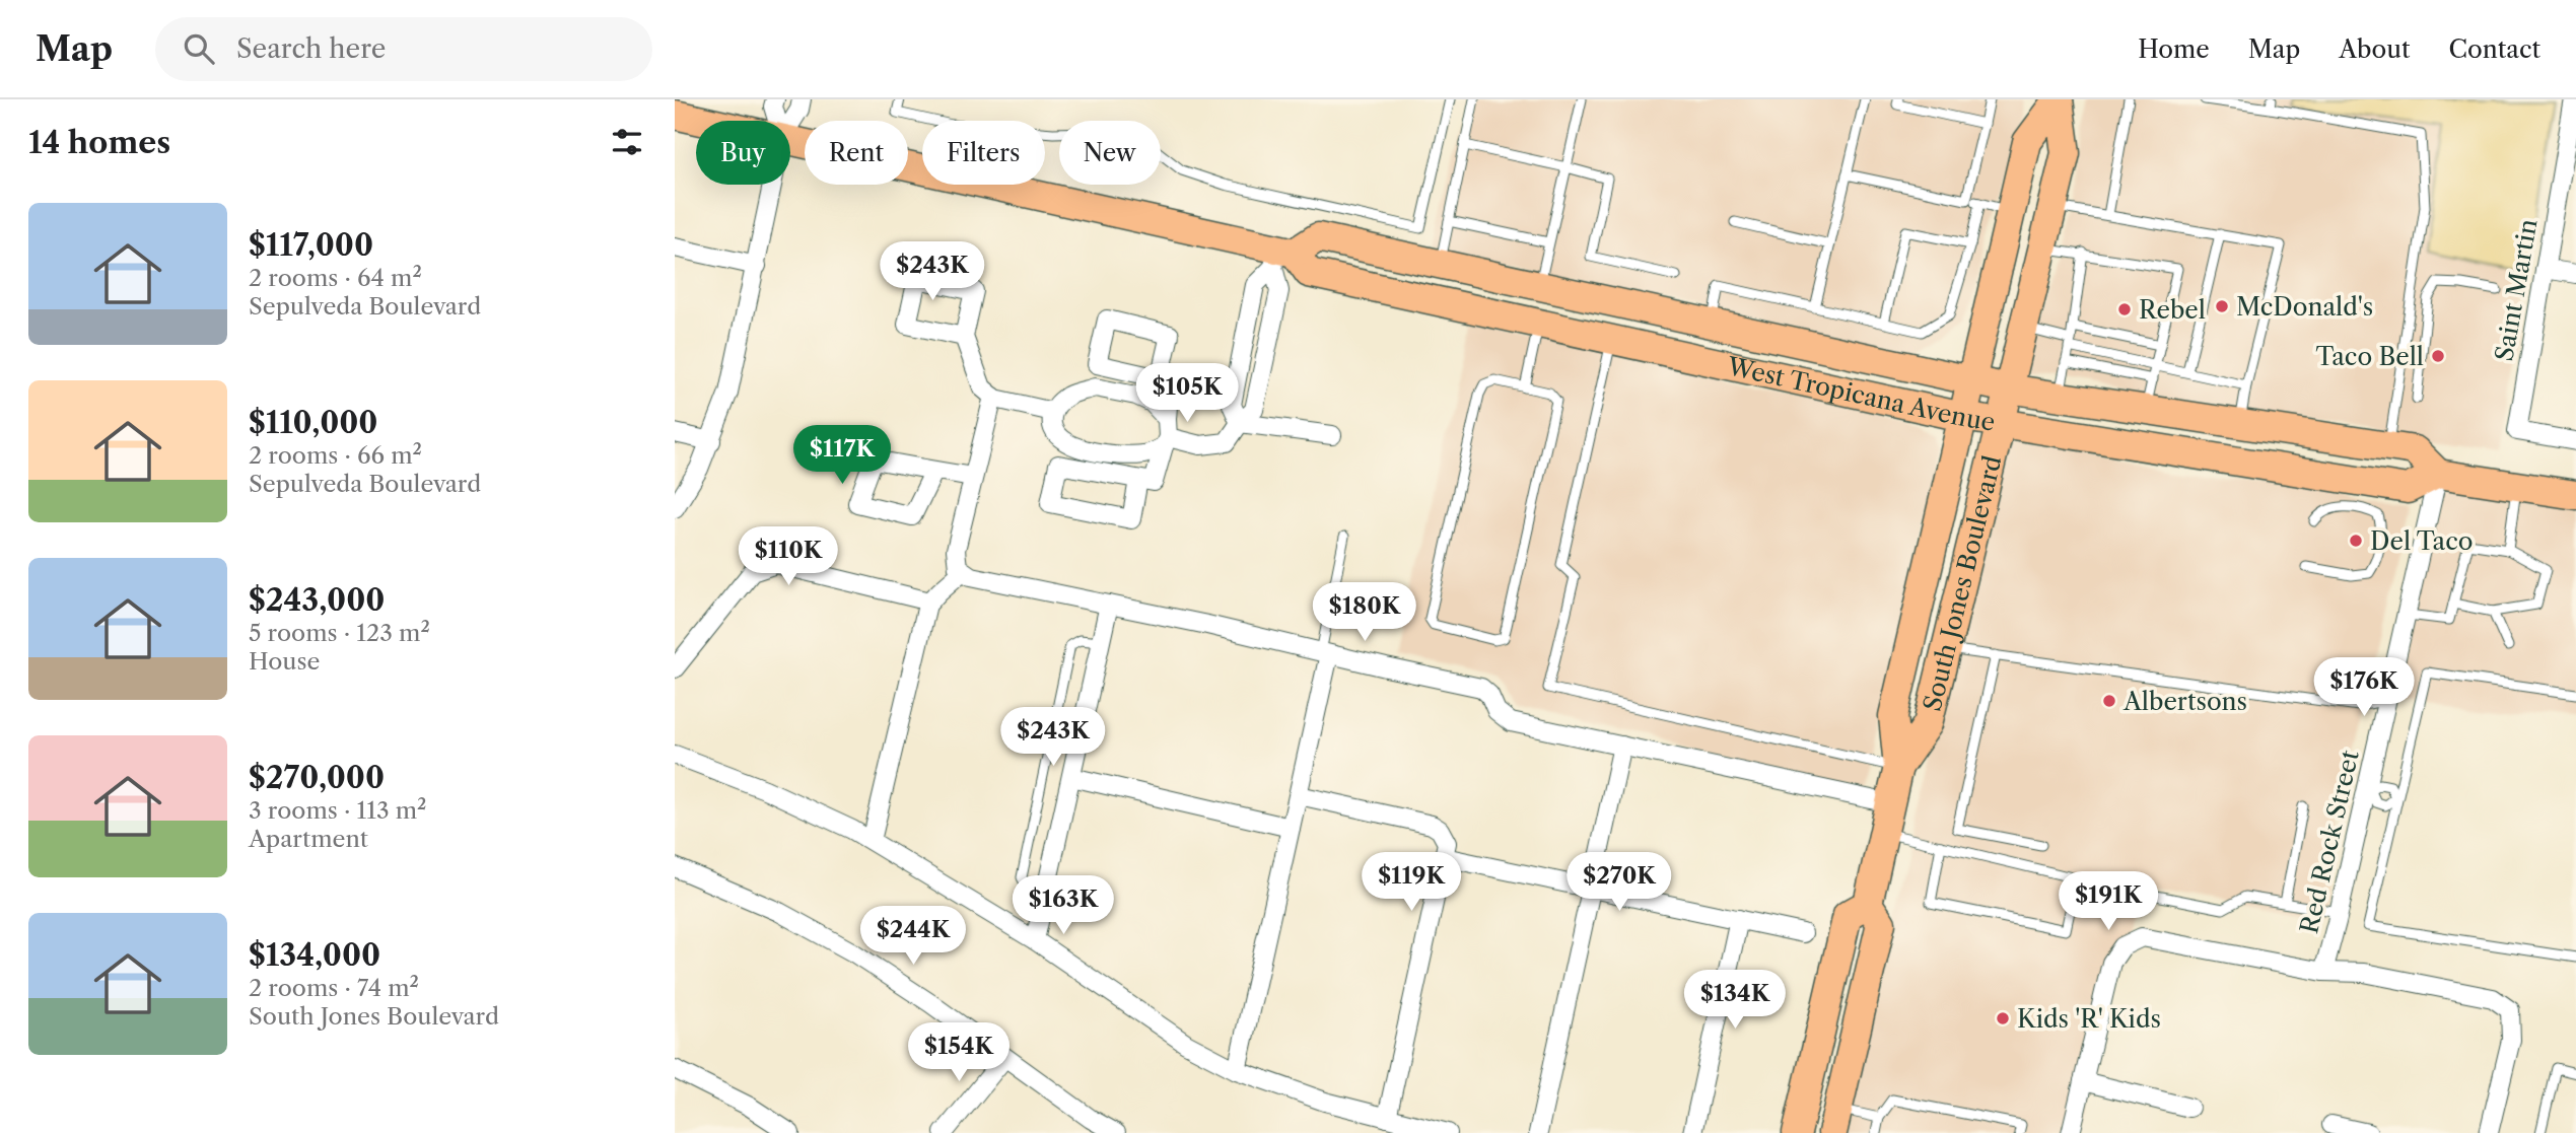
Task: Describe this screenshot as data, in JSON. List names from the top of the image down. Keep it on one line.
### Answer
{"streets":{"main road":["West Tropicana Avenue","South Jones Boulevard"],"street":["Saint Martin","Red Rock Street"]},"crossings":[["West Tropicana Avenue","South Jones Boulevard"],["West Tropicana Avenue","Red Rock Street"]],"places":["McDonald's","Rebel","Taco Bell","Del Taco","Albertsons","Kids 'R' Kids"],"page":{"header":"Map","search":"Search here","nav":["Home","Map","About","Contact"],"heading":"14 homes","chip":["Buy","Rent","Filters","New"],"list":[{"name":"$117,000","note":"2 rooms · 64 m² · Sepulveda Boulevard"},{"name":"$110,000","note":"2 rooms · 66 m² · Sepulveda Boulevard"},{"name":"$243,000","note":"5 rooms · 123 m² · House"},{"name":"$270,000","note":"3 rooms · 113 m² · Apartment"},{"name":"$134,000","note":"2 rooms · 74 m² · South Jones Boulevard"}],"price":["$243K","$105K","$117K","$110K","$180K","$176K","$243K","$119K","$270K","$191K","$163K","$244K","$134K","$154K"]}}
